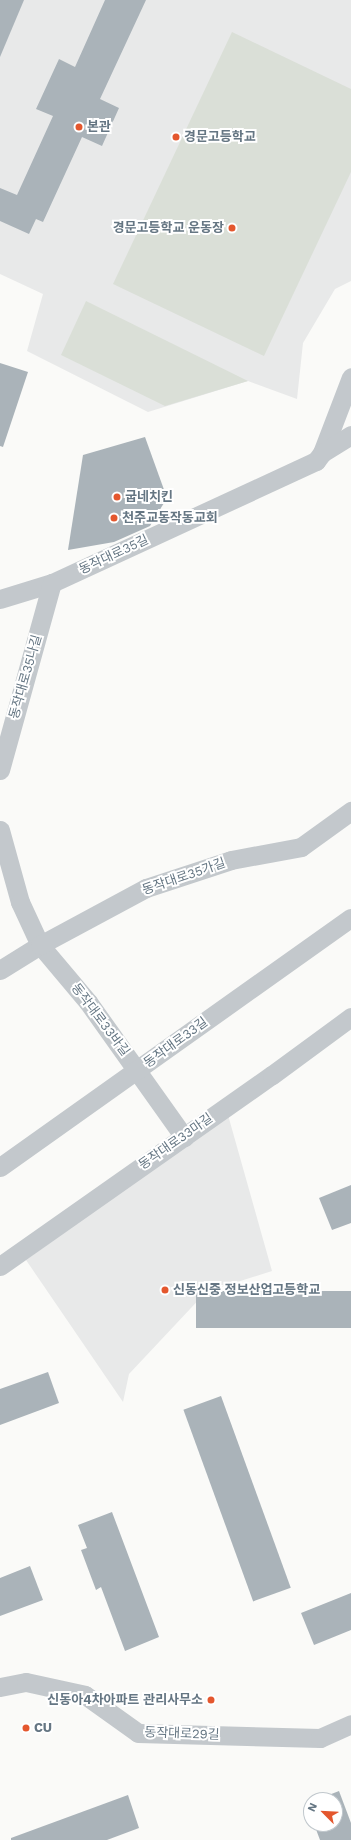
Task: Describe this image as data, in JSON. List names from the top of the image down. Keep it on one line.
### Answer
{"streets":{"street":["동작대로35길","동작대로35나길","동작대로35가길","동작대로33바길","동작대로33길","동작대로33마길","동작대로29길"]},"crossings":[["동작대로35길","동작대로35나길"],["동작대로35가길","동작대로33바길"],["동작대로33바길","동작대로33길"],["동작대로33바길","동작대로33마길"]],"places":["본관","경문고등학교","경문고등학교 운동장","굽네치킨","천주교동작동교회","신동신중 정보산업고등학교","신동아4차아파트 관리사무소","CU"],"north":"top left"}
